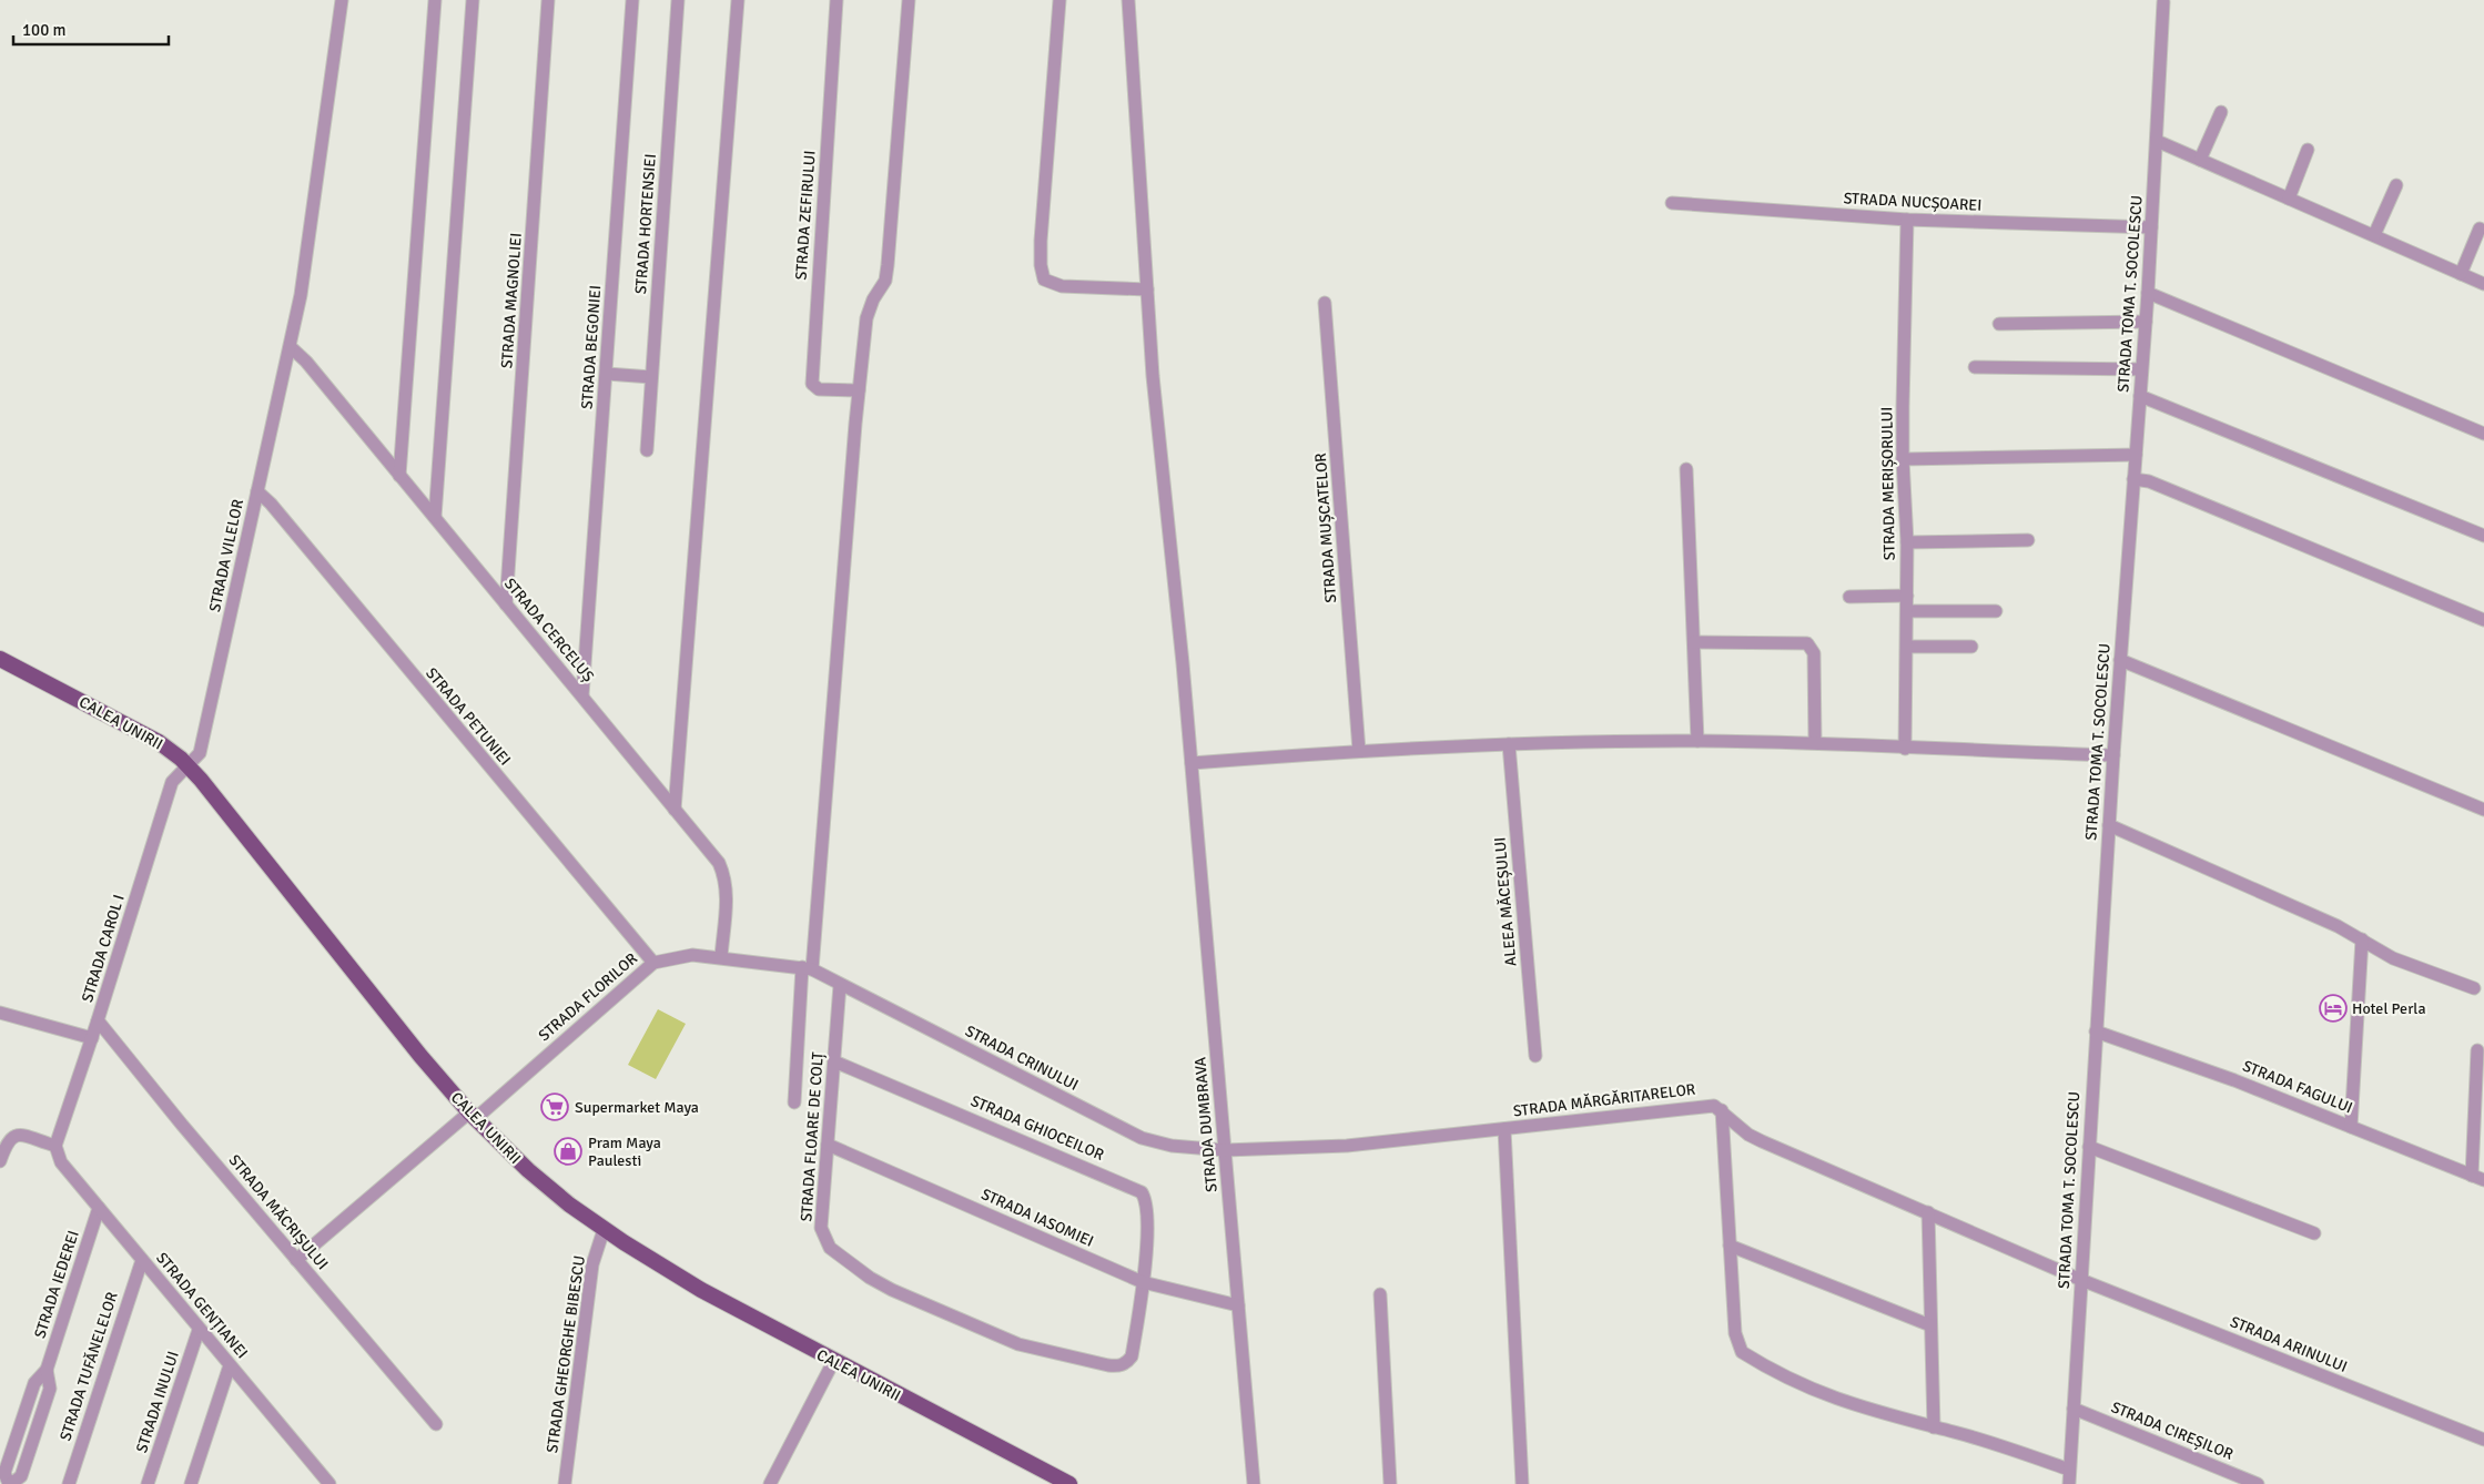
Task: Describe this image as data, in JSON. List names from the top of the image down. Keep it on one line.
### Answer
{"streets":{"main road":["CALEA UNIRII"],"street":["STRADA NUCȘOAREI","STRADA ZEFIRULUI","STRADA HORTENSIEI","STRADA TOMA T. SOCOLESCU","STRADA MAGNOLIEI","STRADA BEGONIEI","STRADA MERIȘORULUI","STRADA MUȘCATELOR","STRADA VILELOR","STRADA CERCELUȘ","STRADA PETUNIEI","ALEEA MĂCEȘULUI","STRADA CAROL I","STRADA FLORILOR","STRADA CRINULUI","STRADA FAGULUI","STRADA MĂRGĂRITARELOR","STRADA DUMBRAVA","STRADA GHIOCEILOR","STRADA FLOARE DE COLȚ","STRADA MĂCRIȘULUI","STRADA IASOMIEI","STRADA IEDEREI","STRADA GENȚIANEI","STRADA ARINULUI","STRADA GHEORGHE BIBESCU","STRADA TUFĂNELELOR","STRADA INULUI","STRADA CIREȘILOR"]},"crossings":[["STRADA NUCȘOAREI","STRADA TOMA T. SOCOLESCU"],["STRADA NUCȘOAREI","STRADA MERIȘORULUI"],["STRADA TOMA T. SOCOLESCU","STRADA FAGULUI"],["STRADA TOMA T. SOCOLESCU","STRADA ARINULUI"],["STRADA TOMA T. SOCOLESCU","STRADA CIREȘILOR"],["STRADA MAGNOLIEI","STRADA CERCELUȘ"],["STRADA BEGONIEI","STRADA CERCELUȘ"],["STRADA VILELOR","STRADA CERCELUȘ"],["STRADA VILELOR","STRADA PETUNIEI"],["STRADA VILELOR","CALEA UNIRII"],["STRADA VILELOR","STRADA CAROL I"],["STRADA CERCELUȘ","STRADA FLORILOR"],["STRADA PETUNIEI","STRADA FLORILOR"],["CALEA UNIRII","STRADA CAROL I"],["CALEA UNIRII","STRADA FLORILOR"],["CALEA UNIRII","STRADA GHEORGHE BIBESCU"],["STRADA CAROL I","STRADA MĂCRIȘULUI"],["STRADA CAROL I","STRADA GENȚIANEI"],["STRADA FLORILOR","STRADA CRINULUI"],["STRADA FLORILOR","STRADA MĂCRIȘULUI"],["STRADA CRINULUI","STRADA MĂRGĂRITARELOR"],["STRADA CRINULUI","STRADA DUMBRAVA"],["STRADA CRINULUI","STRADA FLOARE DE COLȚ"],["STRADA MĂRGĂRITARELOR","STRADA DUMBRAVA"],["STRADA DUMBRAVA","STRADA IASOMIEI"],["STRADA GHIOCEILOR","STRADA FLOARE DE COLȚ"],["STRADA GHIOCEILOR","STRADA IASOMIEI"],["STRADA FLOARE DE COLȚ","STRADA IASOMIEI"],["STRADA IEDEREI","STRADA GENȚIANEI"],["STRADA GENȚIANEI","STRADA TUFĂNELELOR"],["STRADA GENȚIANEI","STRADA INULUI"]],"places":{"hotel":["Hotel Perla"],"supermarket":["Supermarket Maya"],"shop":["Pram Maya Paulesti"]},"scale_bar":"100 m"}
